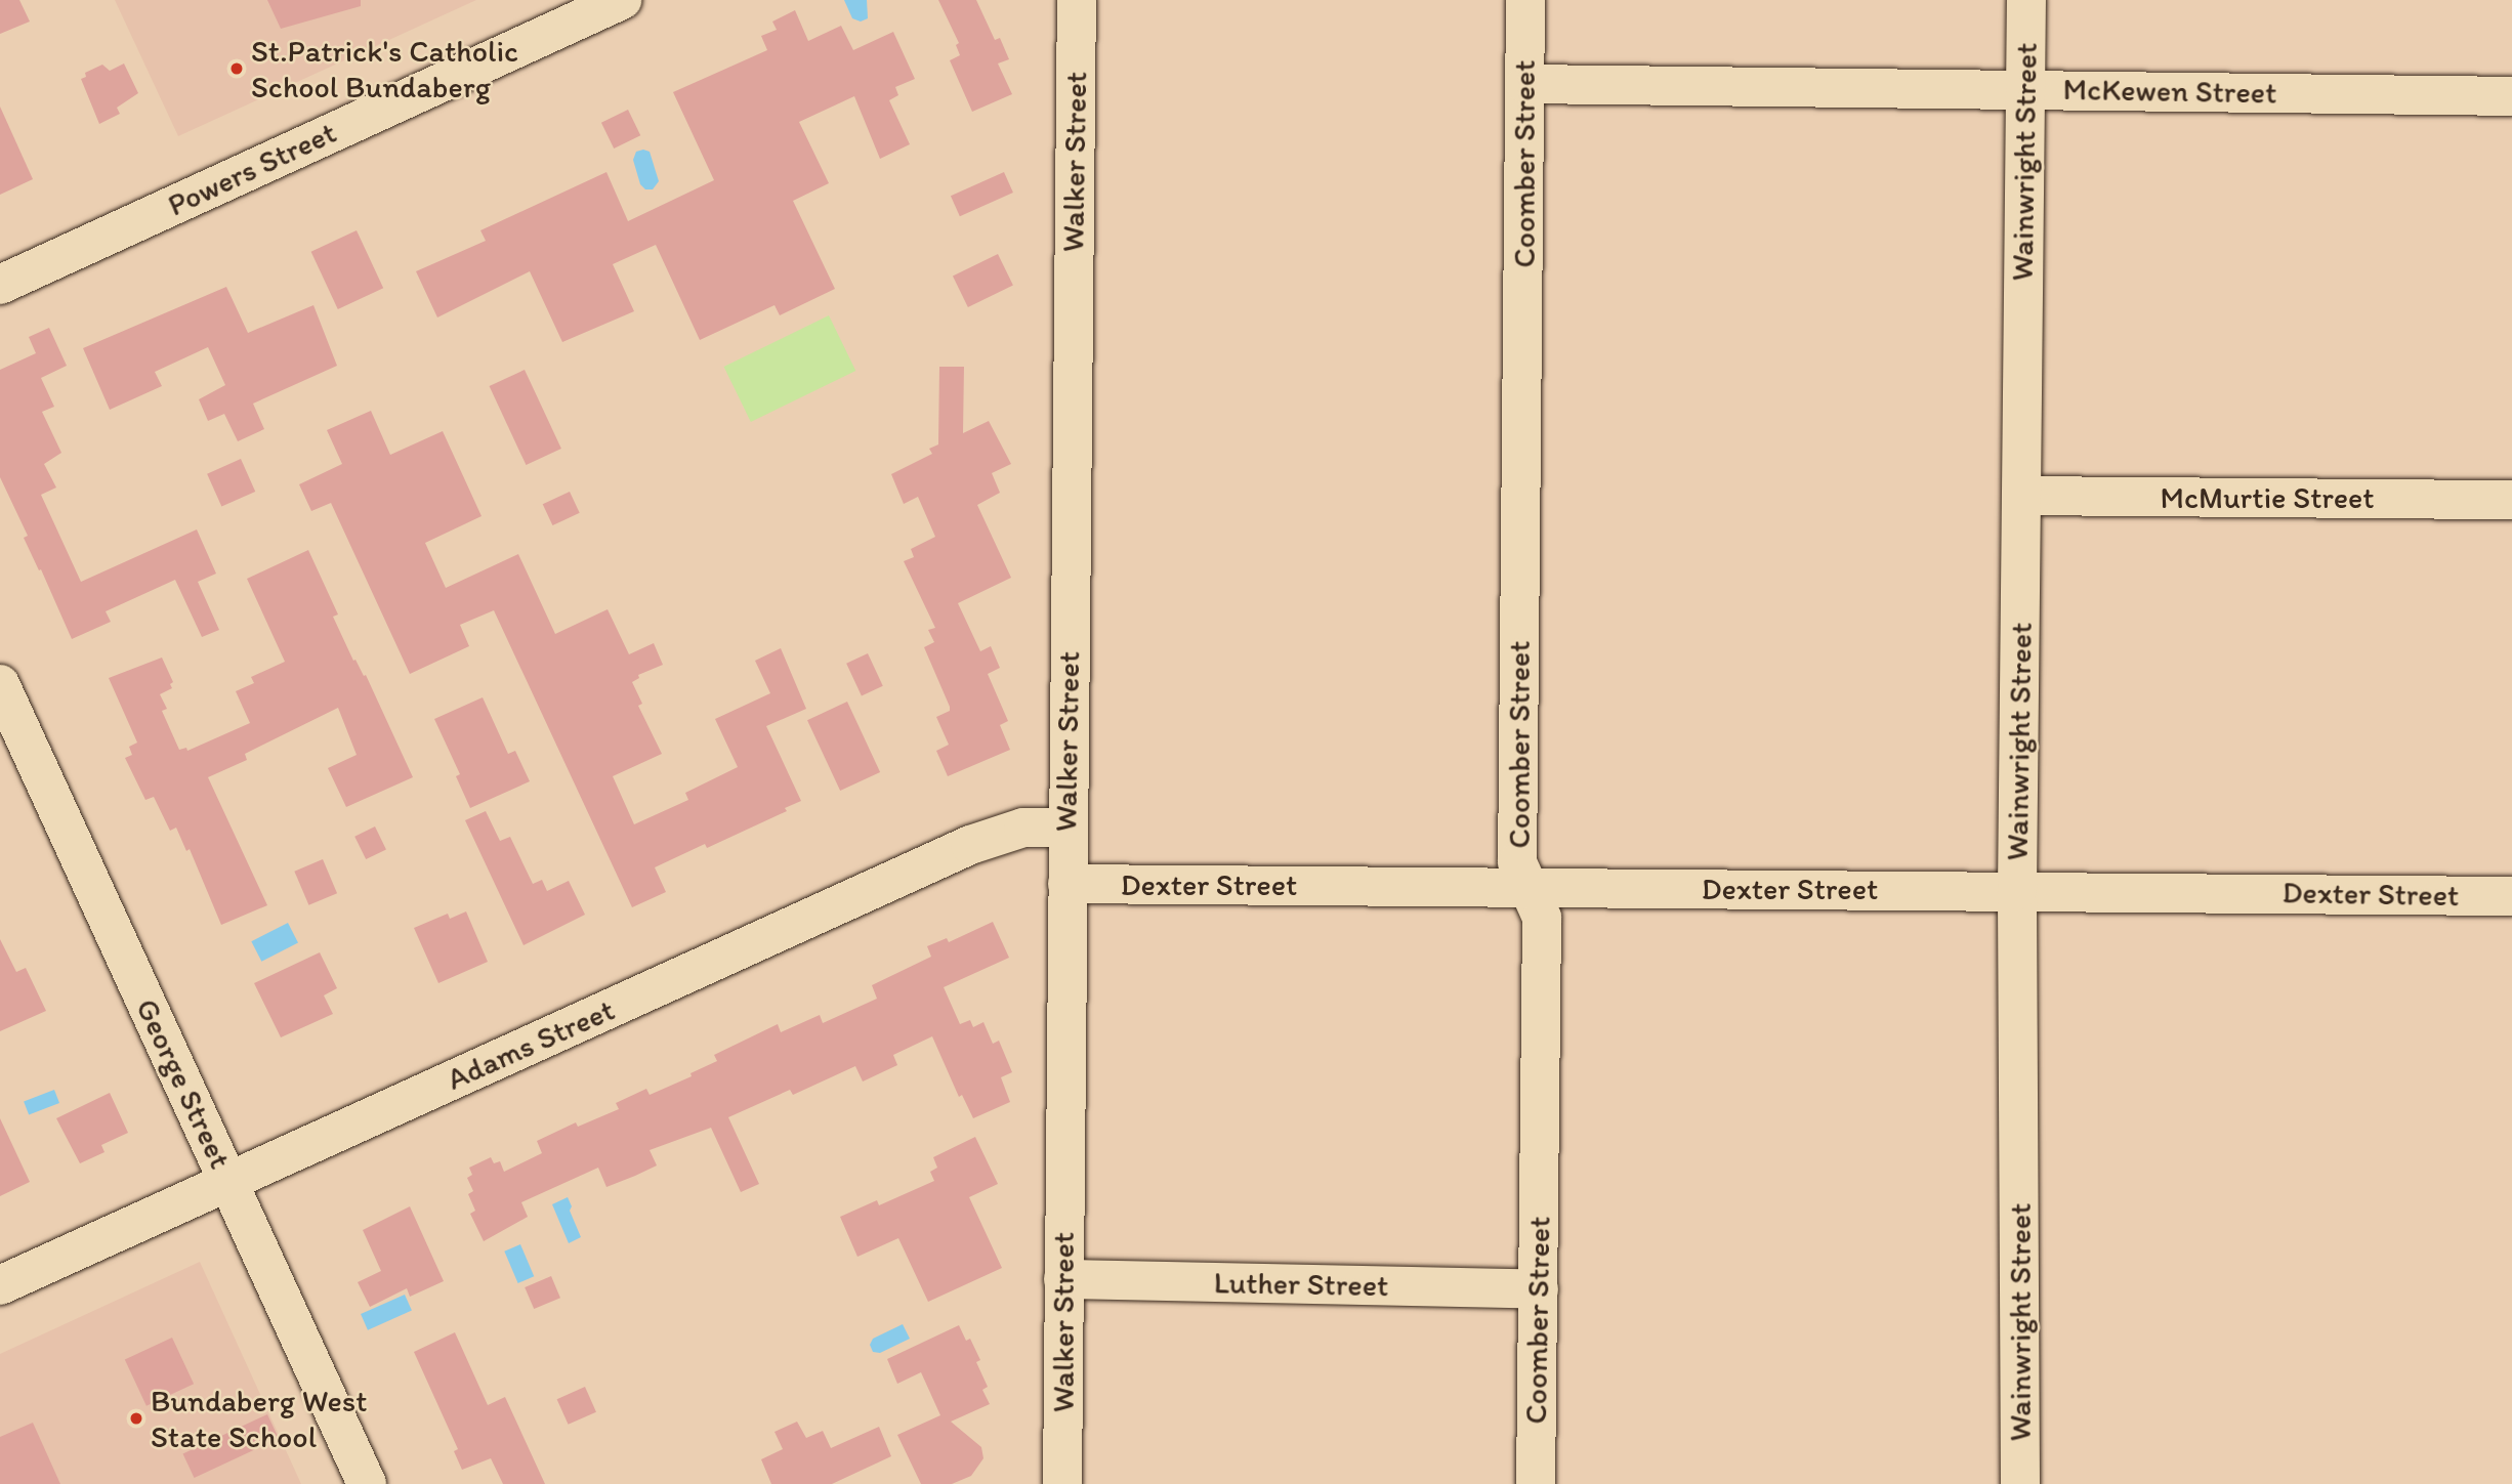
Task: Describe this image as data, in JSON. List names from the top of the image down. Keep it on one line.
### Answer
{"streets":{"street":["McKewen Street","Walker Street","Wainwright Street","Coomber Street","Powers Street","McMurtie Street","Dexter Street","Adams Street","George Street","Luther Street"]},"crossings":[["McKewen Street","Wainwright Street"],["McKewen Street","Coomber Street"],["Walker Street","Dexter Street"],["Walker Street","Adams Street"],["Walker Street","Luther Street"],["Wainwright Street","McMurtie Street"],["Wainwright Street","Dexter Street"],["Coomber Street","Dexter Street"],["Coomber Street","Luther Street"],["Adams Street","George Street"]],"places":["St.Patrick's Catholic School Bundaberg","Bundaberg West State School"]}
